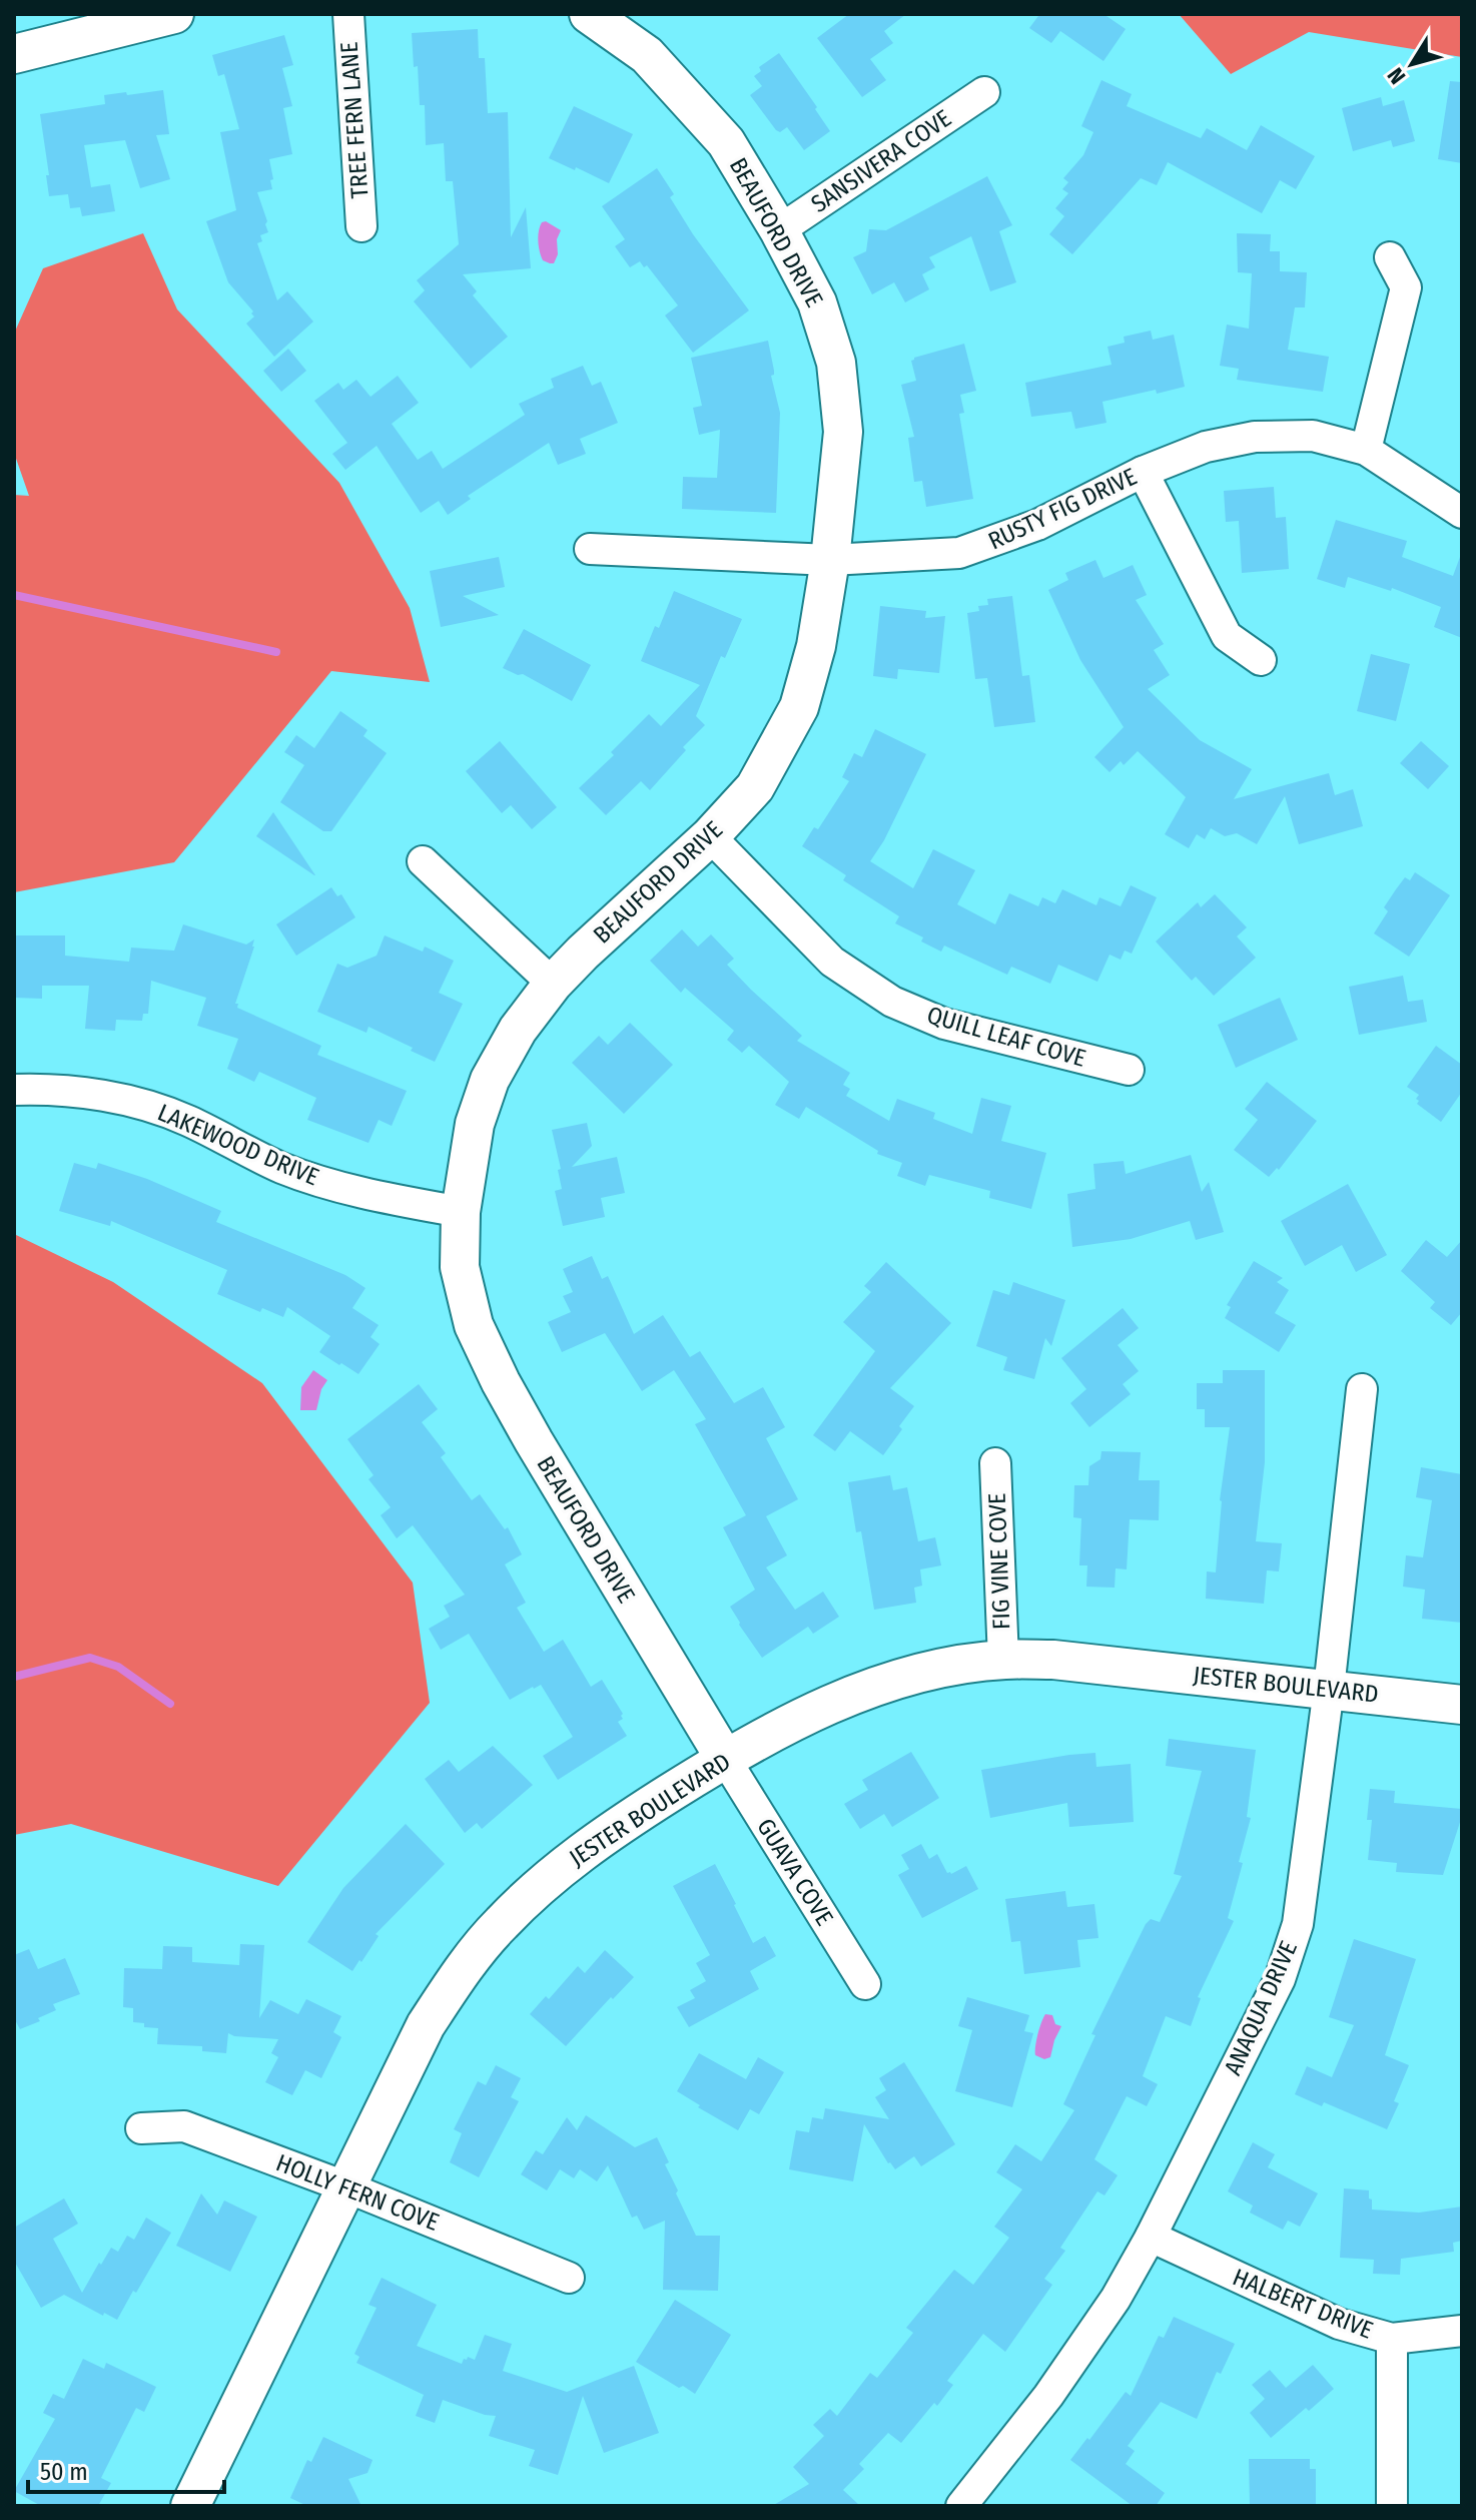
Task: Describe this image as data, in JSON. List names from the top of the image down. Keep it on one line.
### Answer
{"streets":{"street":["TREE FERN LANE","SANSIVERA COVE","BEAUFORD DRIVE","RUSTY FIG DRIVE","QUILL LEAF COVE","LAKEWOOD DRIVE","FIG VINE COVE","JESTER BOULEVARD","GUAVA COVE","ANAQUA DRIVE","HOLLY FERN COVE","HALBERT DRIVE"]},"crossings":[["SANSIVERA COVE","BEAUFORD DRIVE"],["BEAUFORD DRIVE","RUSTY FIG DRIVE"],["BEAUFORD DRIVE","QUILL LEAF COVE"],["BEAUFORD DRIVE","LAKEWOOD DRIVE"],["BEAUFORD DRIVE","JESTER BOULEVARD"],["BEAUFORD DRIVE","GUAVA COVE"],["FIG VINE COVE","JESTER BOULEVARD"],["JESTER BOULEVARD","GUAVA COVE"],["JESTER BOULEVARD","ANAQUA DRIVE"],["JESTER BOULEVARD","HOLLY FERN COVE"],["ANAQUA DRIVE","HALBERT DRIVE"]],"scale_bar":"50 m","north":"bottom left"}
